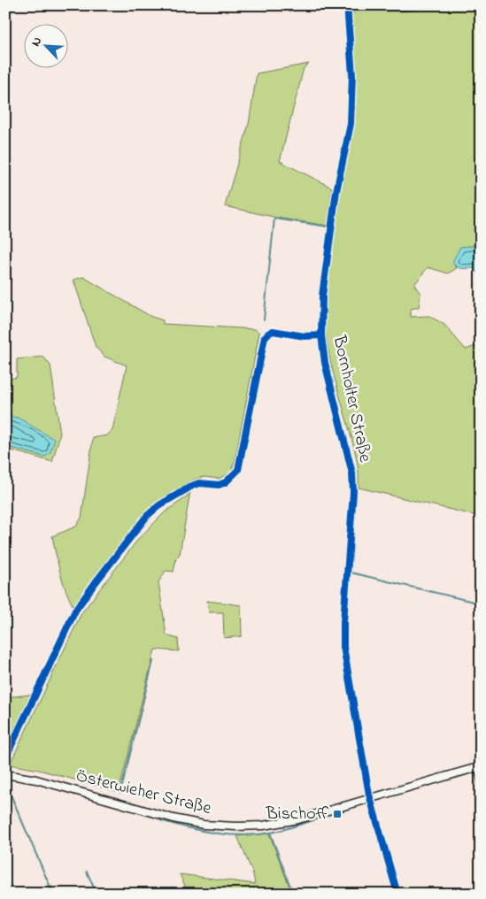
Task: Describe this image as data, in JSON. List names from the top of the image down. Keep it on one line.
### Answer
{"streets":{"street":["Bornholter Straße","Österwieher Straße"]},"crossings":[["Bornholter Straße","Österwieher Straße"]],"places":{"transit":["Bischoff"]},"north":"top left"}
